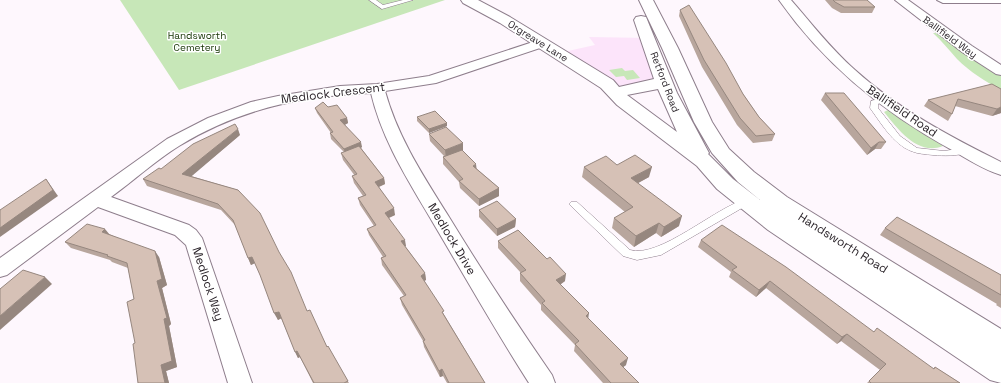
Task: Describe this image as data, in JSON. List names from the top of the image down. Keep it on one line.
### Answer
{"streets":{"main road":["Orgreave Lane","Retford Road","Handsworth Road"],"street":["Ballifield Way","Medlock Crescent","Ballifield Road","Medlock Drive","Medlock Way"]},"crossings":[["Orgreave Lane","Retford Road"],["Orgreave Lane","Medlock Crescent"],["Orgreave Lane","Handsworth Road"],["Retford Road","Handsworth Road"],["Medlock Crescent","Medlock Drive"],["Medlock Crescent","Medlock Way"]],"parks":["Handsworth Cemetery"]}
